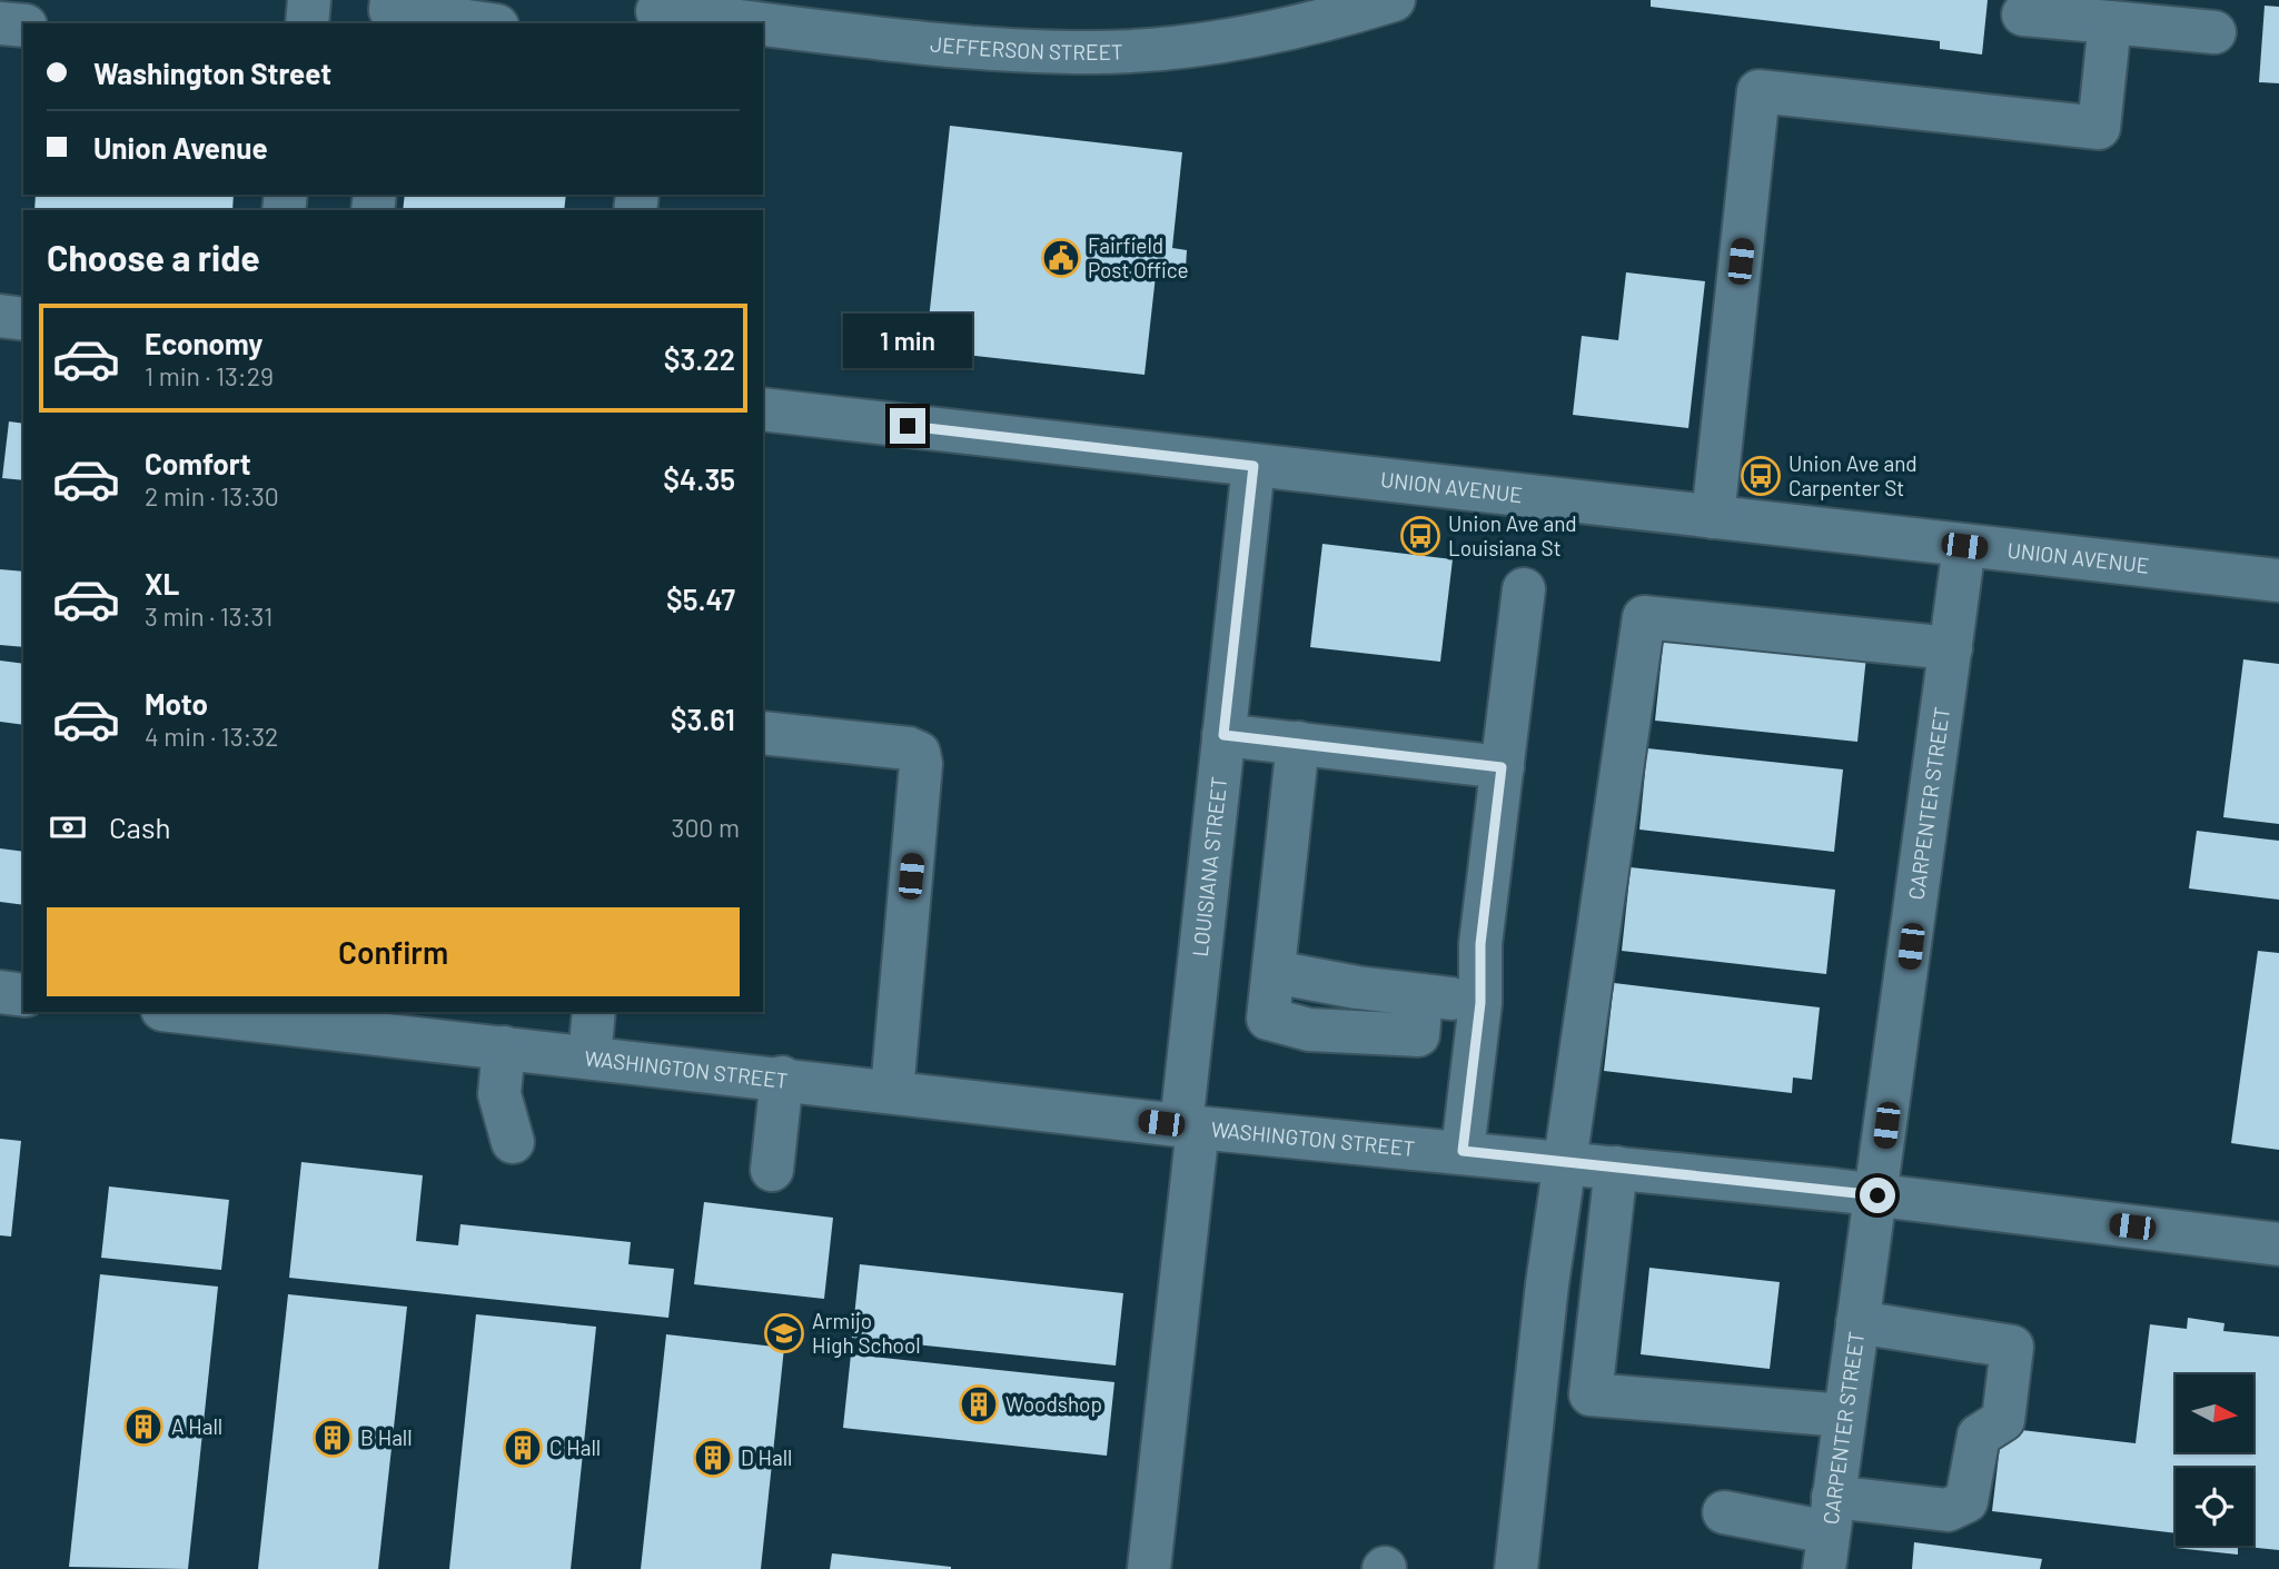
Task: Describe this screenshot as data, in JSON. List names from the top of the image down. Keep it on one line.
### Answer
{"streets":{"street":["JEFFERSON STREET","UNION AVENUE","CARPENTER STREET","LOUISIANA STREET","WASHINGTON STREET"]},"crossings":[["UNION AVENUE","CARPENTER STREET"],["UNION AVENUE","LOUISIANA STREET"],["CARPENTER STREET","WASHINGTON STREET"],["LOUISIANA STREET","WASHINGTON STREET"]],"places":{"public building":["Fairfield Post Office"],"bus stop":["Union Ave and Carpenter St","Union Ave and Louisiana St"],"school or university":["Armijo High School"],"building":["Woodshop","A Hall","B Hall","C Hall","D Hall"]},"north":"right","page":{"banner":["Washington Street","Union Avenue"],"heading":"Choose a ride","list":[{"name":"Economy","note":"1 min · 13:29","value":"$3.22"},{"name":"Comfort","note":"2 min · 13:30","value":"$4.35"},{"name":"XL","note":"3 min · 13:31","value":"$5.47"},{"name":"Moto","note":"4 min · 13:32","value":"$3.61"}],"bubble":"1 min","pay":["Cash","300 m"],"buttons":"Confirm"}}
